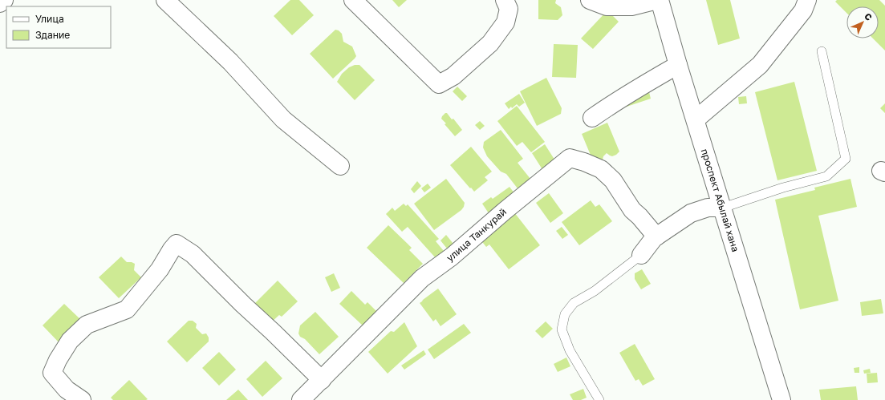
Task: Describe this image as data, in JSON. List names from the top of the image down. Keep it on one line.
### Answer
{"streets":{"street":["проспект Абылай хана","улица Танкурай"]},"legend":["Улица","Здание"],"north":"top right"}
